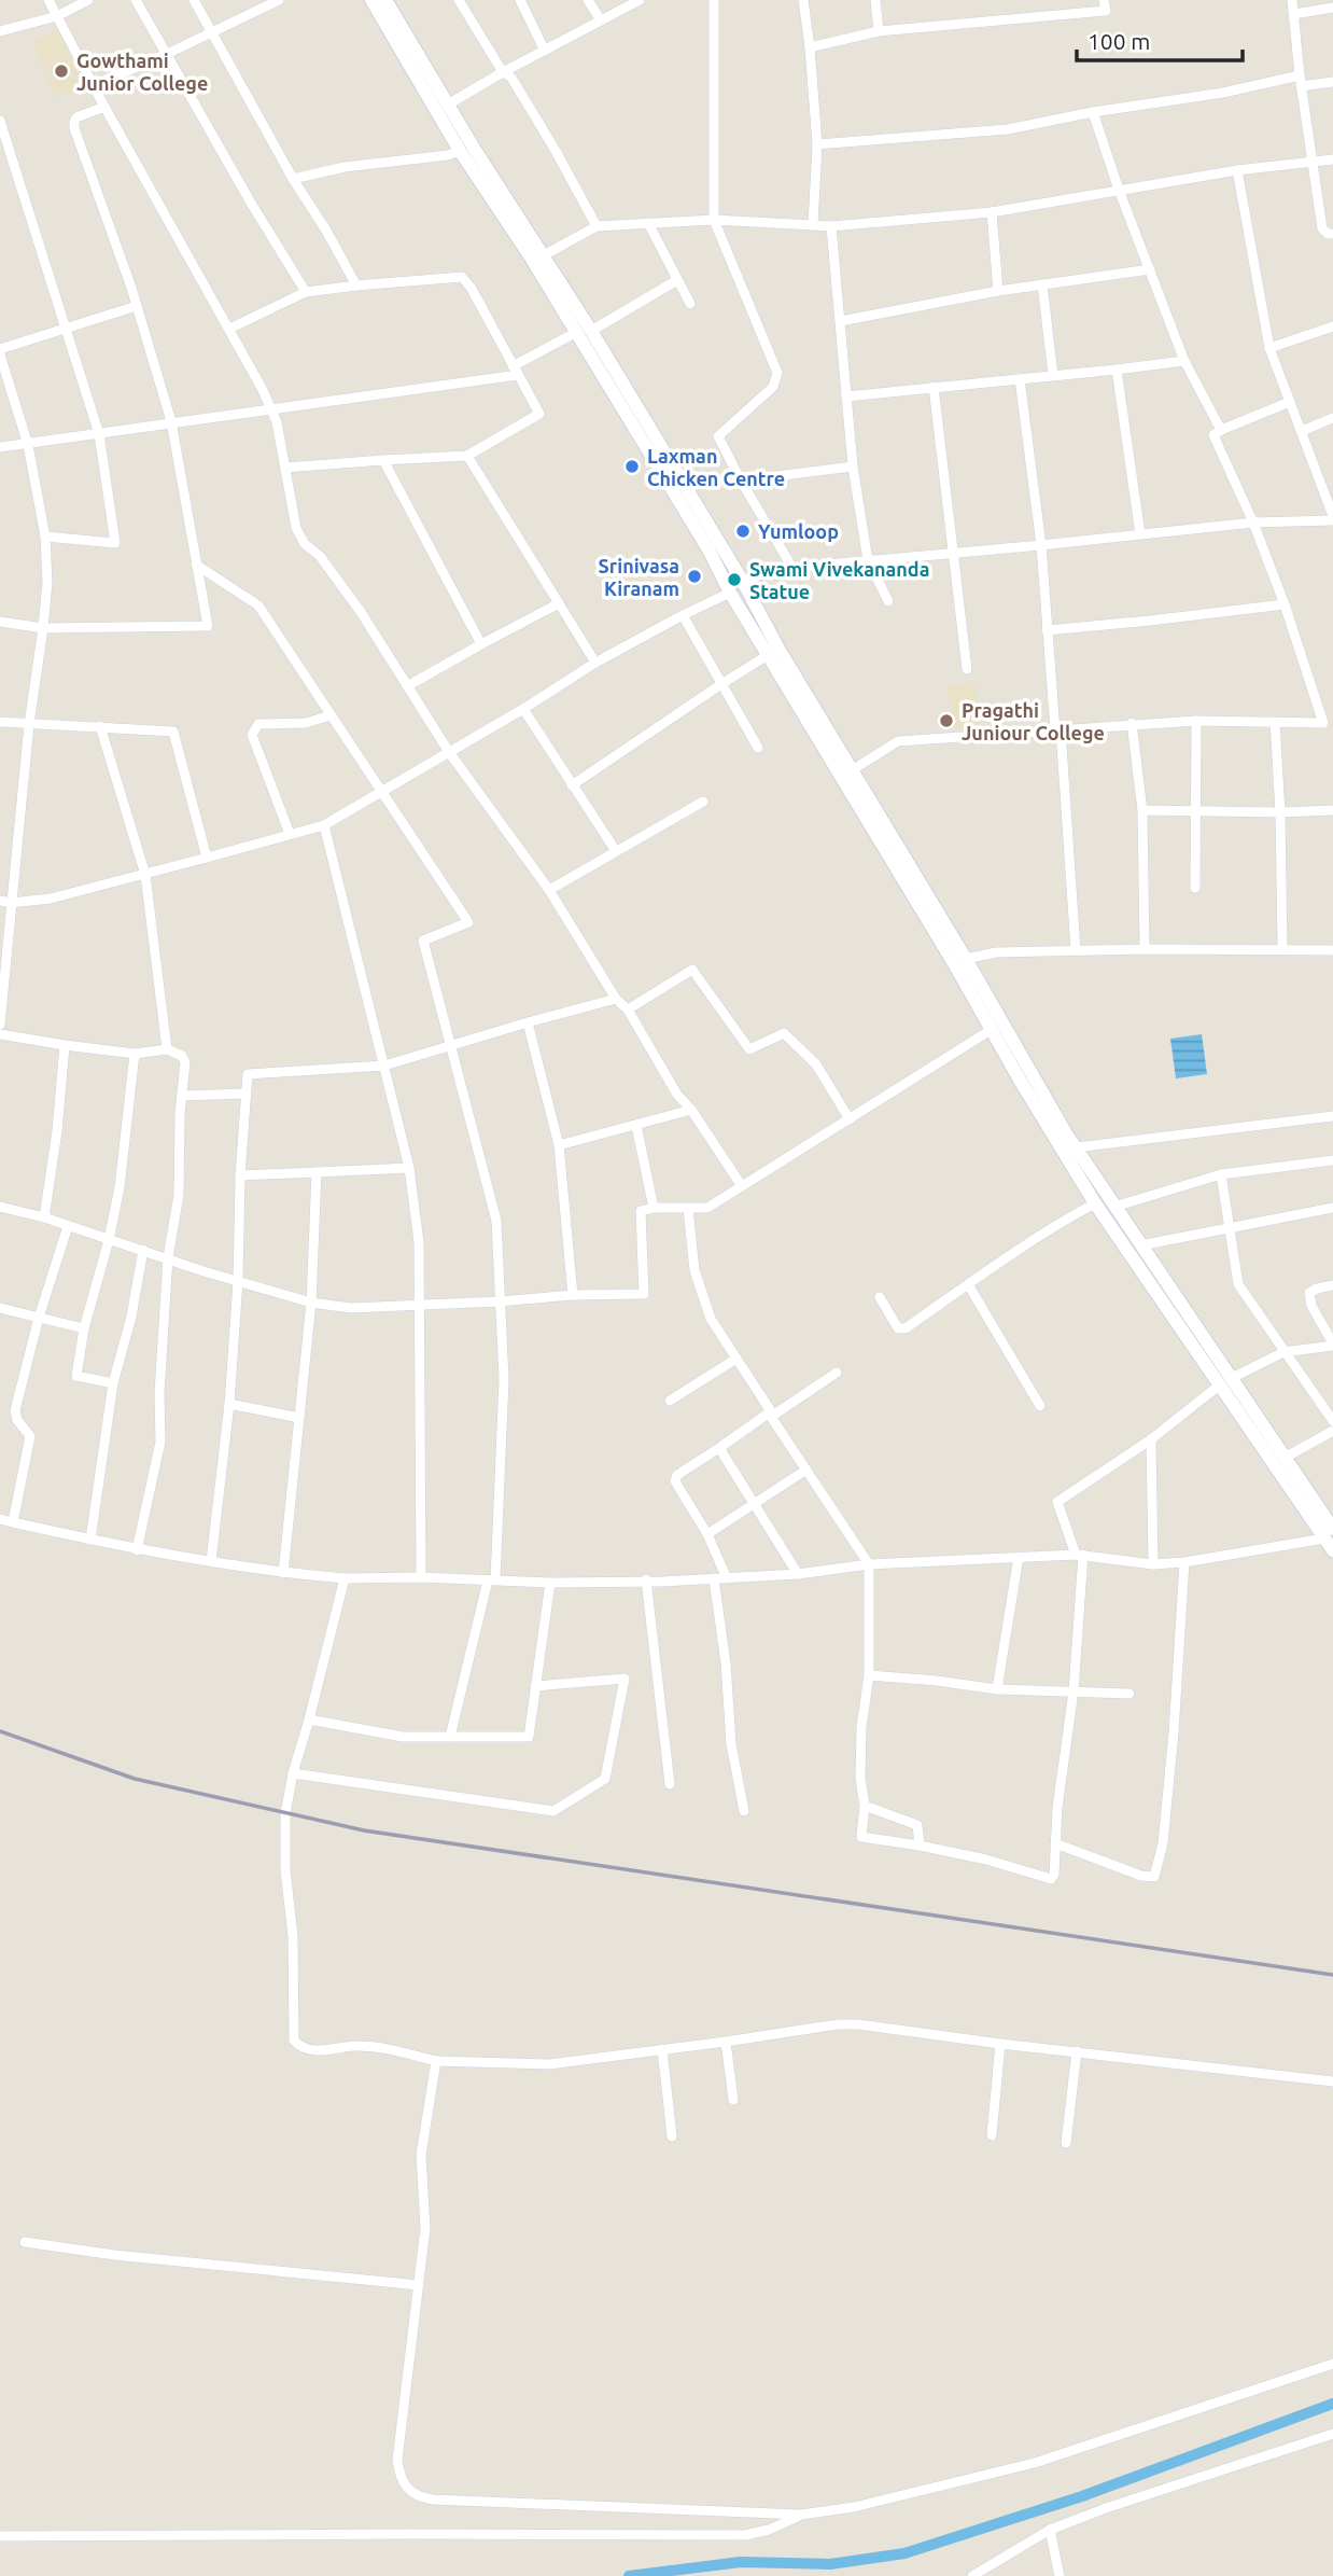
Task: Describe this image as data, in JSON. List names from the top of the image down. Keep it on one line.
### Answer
{"places":["Gowthami Junior College","Laxman Chicken Centre","Yumloop","Srinivasa Kiranam","Swami Vivekananda Statue","Pragathi Juniour College"],"scale_bar":"100 m"}
